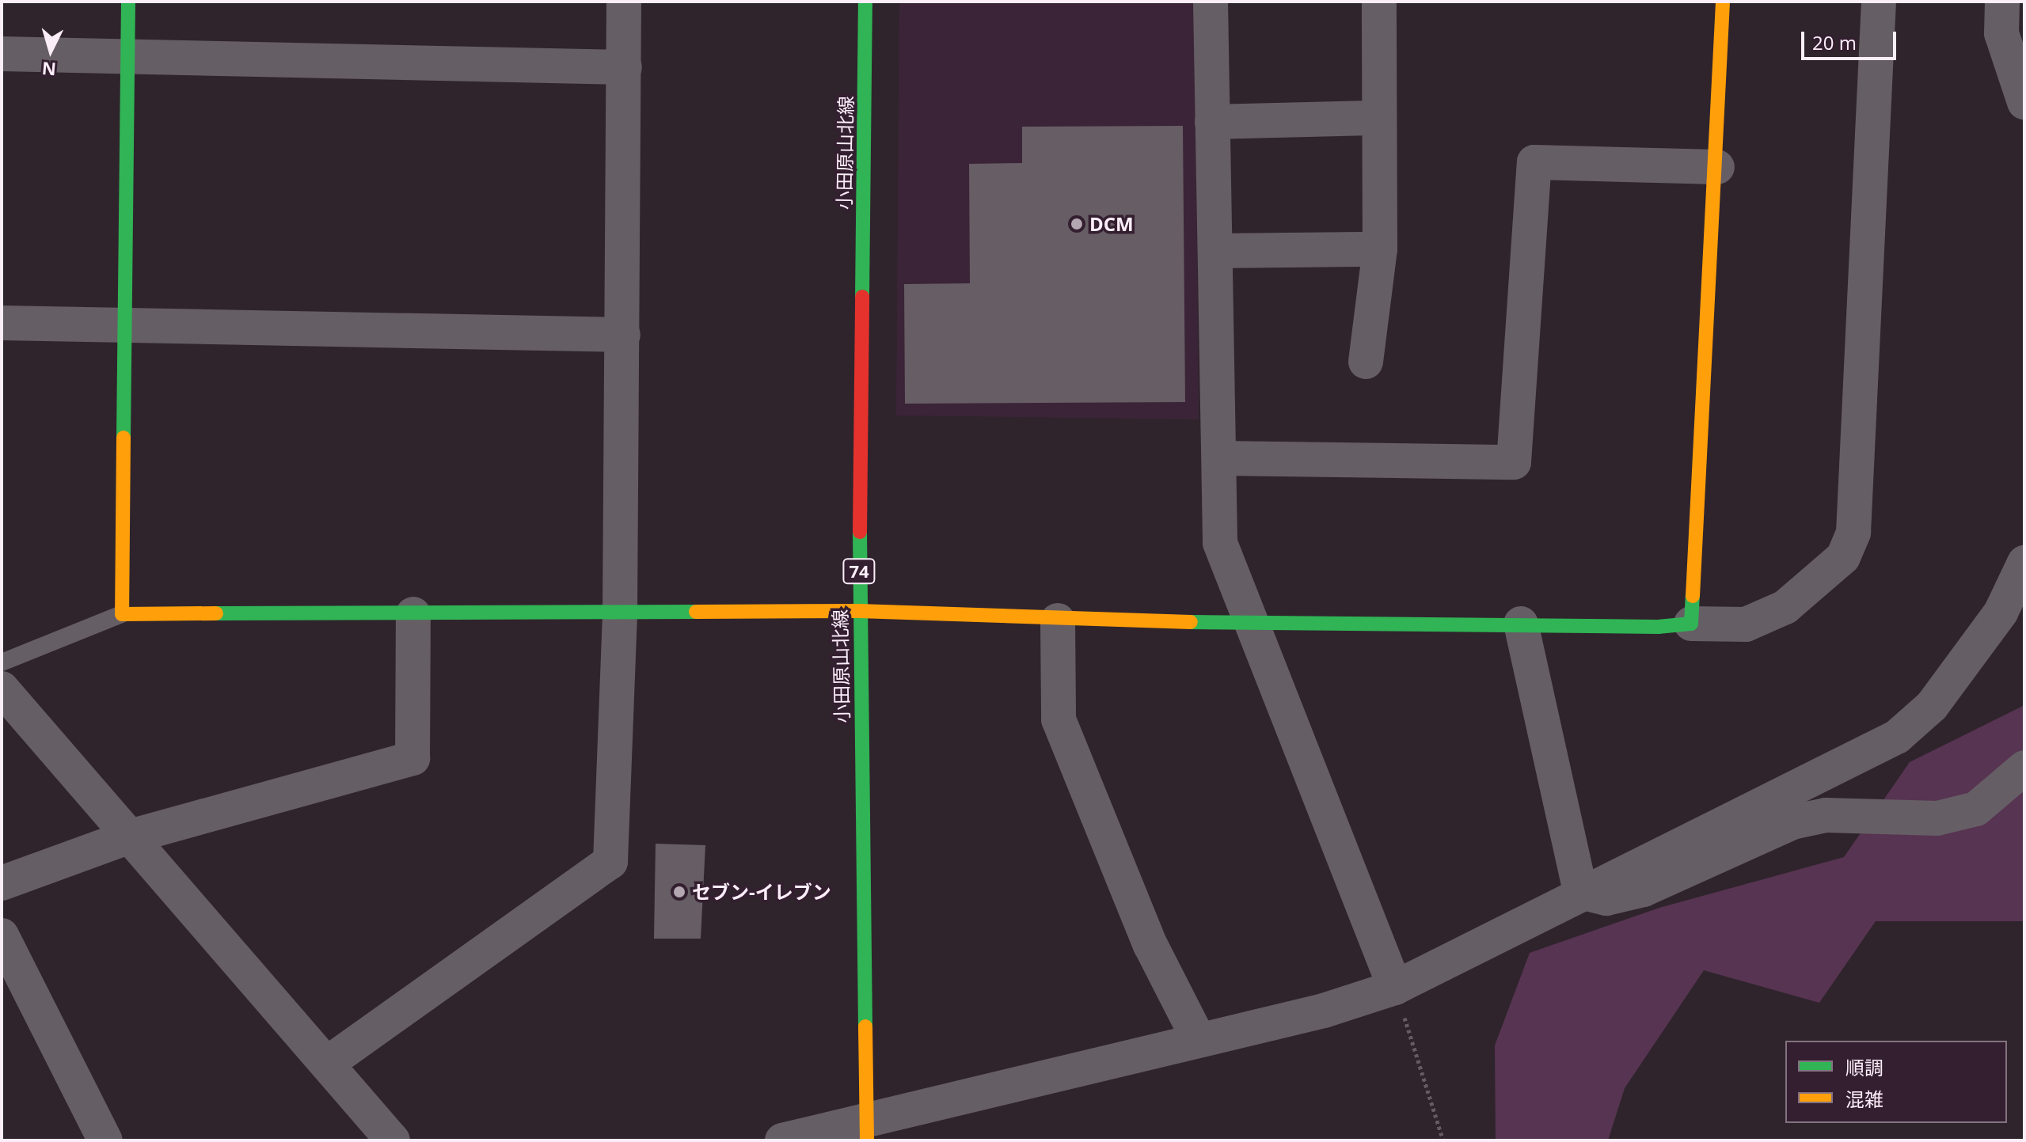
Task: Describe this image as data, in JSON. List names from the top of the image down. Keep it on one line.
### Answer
{"streets":{"street":["小田原山北線","74"]},"places":["DCM","セブン-イレブン"],"legend":["順調","混雑"],"scale_bar":"20 m","north":"bottom"}
